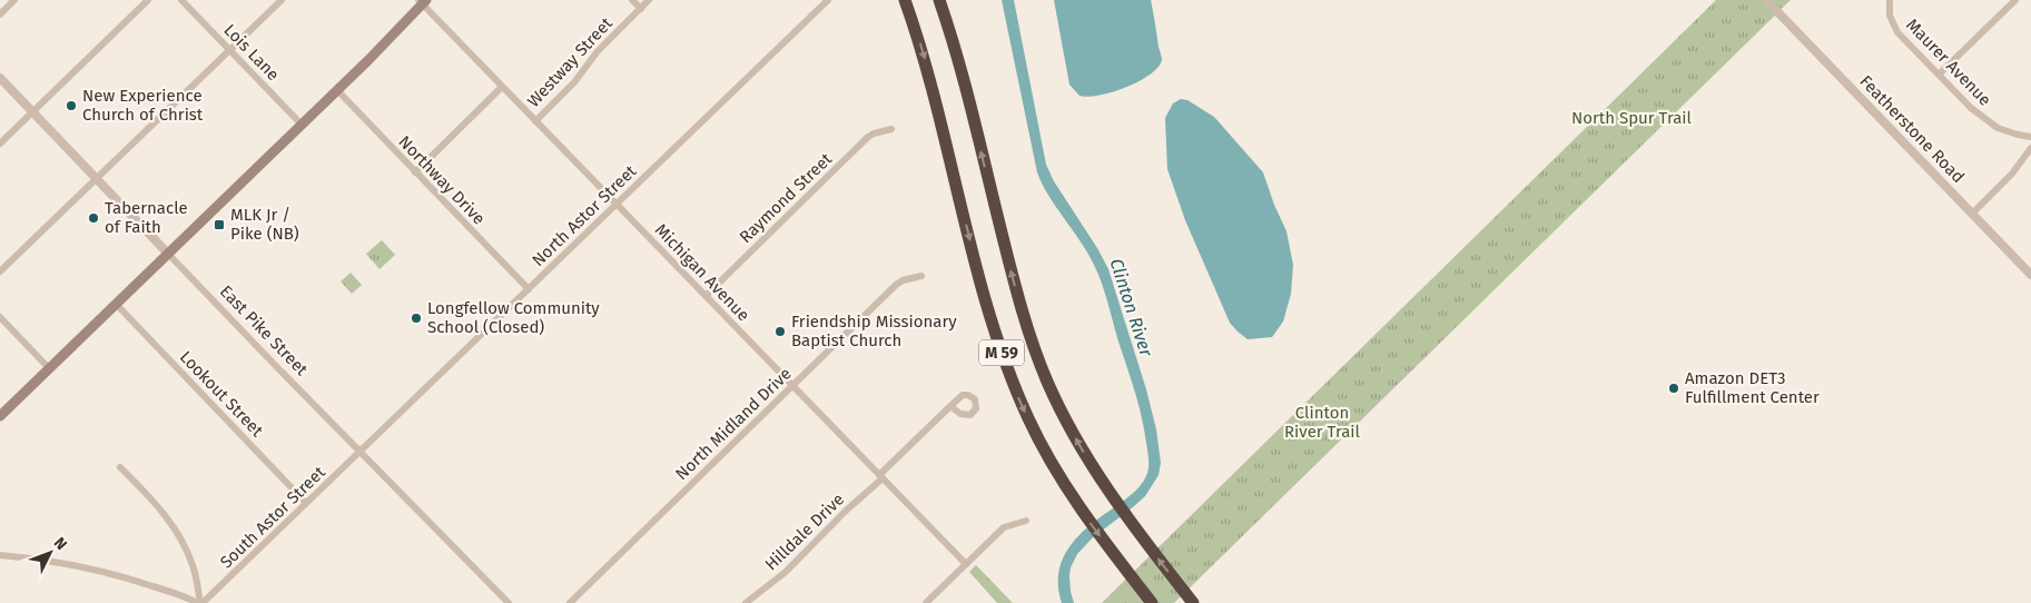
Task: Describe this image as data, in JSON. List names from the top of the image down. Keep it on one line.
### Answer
{"streets":{"highway":["M 59"],"street":["Lois Lane","Westway Street","Maurer Avenue","Featherstone Road","Northway Drive","Raymond Street","North Astor Street","Michigan Avenue","East Pike Street","Lookout Street","North Midland Drive","South Astor Street","Hilldale Drive"]},"crossings":[["Westway Street","Michigan Avenue"],["Northway Drive","North Astor Street"],["Raymond Street","Michigan Avenue"],["North Astor Street","Michigan Avenue"],["North Astor Street","East Pike Street"],["North Astor Street","South Astor Street"],["Michigan Avenue","North Midland Drive"],["Michigan Avenue","Hilldale Drive"],["East Pike Street","South Astor Street"],["Lookout Street","South Astor Street"]],"water":["Clinton River"],"parks":["North Spur Trail","Clinton River Trail"],"places":{"other":["New Experience Church of Christ","Tabernacle of Faith","Longfellow Community School (Closed)","Friendship Missionary Baptist Church","Amazon DET3 Fulfillment Center"],"transit":["MLK Jr / Pike (NB)"]},"north":"top right"}
